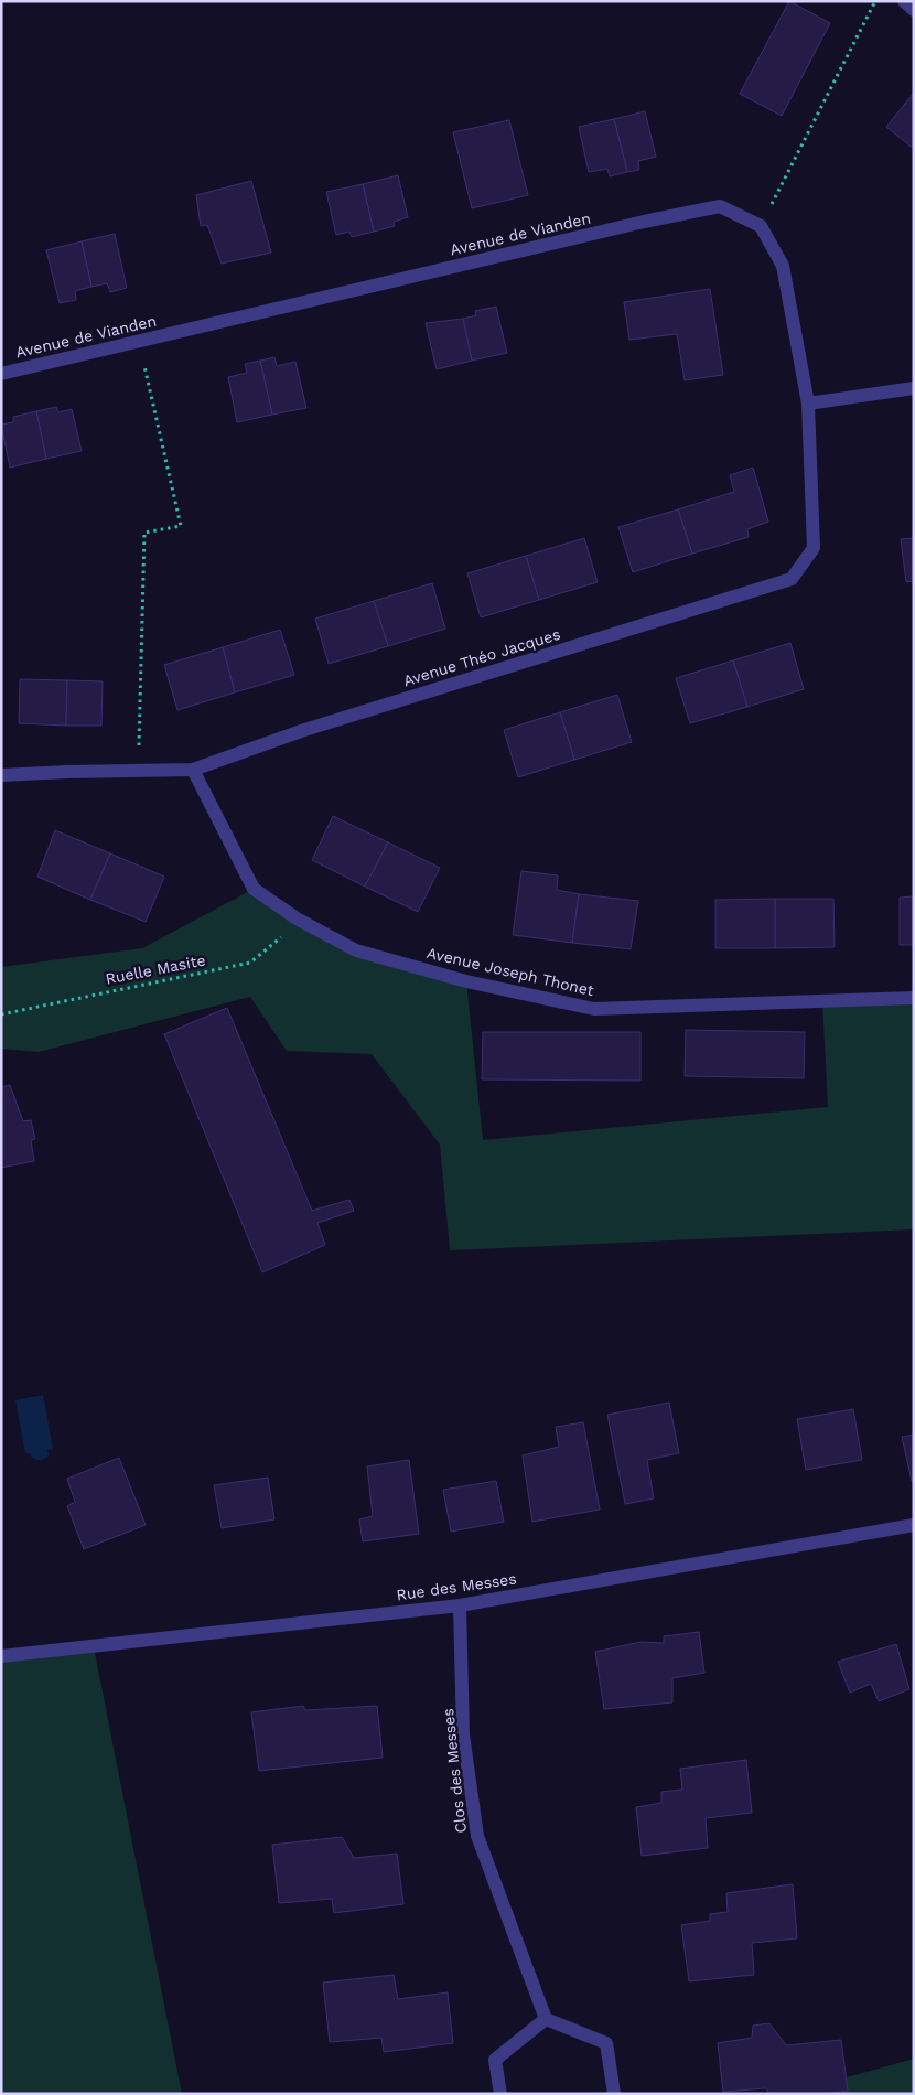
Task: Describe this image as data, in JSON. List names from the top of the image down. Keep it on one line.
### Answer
{"streets":{"street":["Avenue de Vianden","Avenue Théo Jacques","Avenue Joseph Thonet","Rue des Messes","Clos des Messes"],"path":["Ruelle Masite"]},"crossings":[["Avenue Théo Jacques","Avenue Joseph Thonet"],["Ruelle Masite","Avenue Joseph Thonet"],["Rue des Messes","Clos des Messes"]]}
